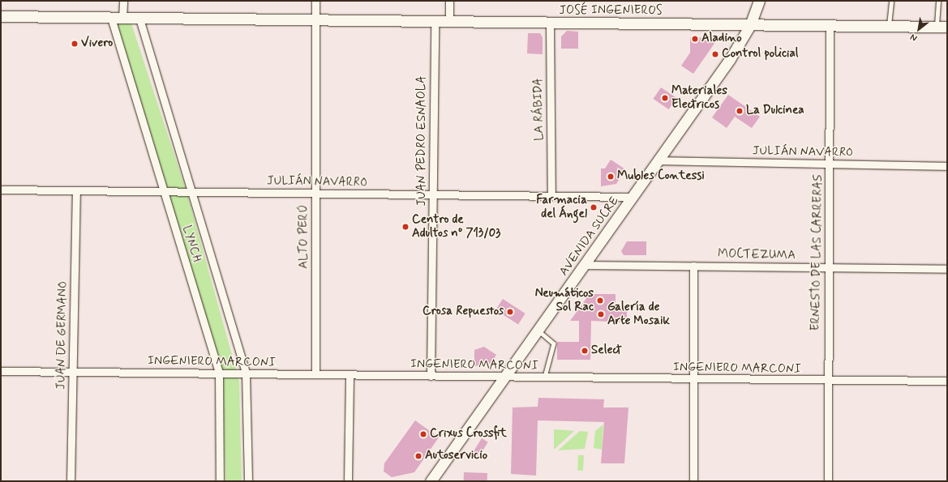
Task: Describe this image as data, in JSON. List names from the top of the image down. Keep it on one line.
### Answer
{"streets":{"street":["JOSÉ INGENIEROS","LA RÁBIDA","JUAN PEDRO ESNAOLA","JULIÁN NAVARRO","ALTO PERÚ","AVENIDA SUCRE","LYNCH","ERNESTO DE LAS CARRERAS","MOCTEZUMA","JUAN DE GERMANO","INGENIERO MARCONI"]},"crossings":[["JOSÉ INGENIEROS","LA RÁBIDA"],["JOSÉ INGENIEROS","JUAN PEDRO ESNAOLA"],["JOSÉ INGENIEROS","ALTO PERÚ"],["JOSÉ INGENIEROS","AVENIDA SUCRE"],["JOSÉ INGENIEROS","LYNCH"],["JOSÉ INGENIEROS","ERNESTO DE LAS CARRERAS"],["LA RÁBIDA","JULIÁN NAVARRO"],["JUAN PEDRO ESNAOLA","JULIÁN NAVARRO"],["JUAN PEDRO ESNAOLA","INGENIERO MARCONI"],["JULIÁN NAVARRO","ALTO PERÚ"],["JULIÁN NAVARRO","AVENIDA SUCRE"],["JULIÁN NAVARRO","LYNCH"],["JULIÁN NAVARRO","ERNESTO DE LAS CARRERAS"],["JULIÁN NAVARRO","JUAN DE GERMANO"],["ALTO PERÚ","INGENIERO MARCONI"],["AVENIDA SUCRE","MOCTEZUMA"],["AVENIDA SUCRE","INGENIERO MARCONI"],["LYNCH","INGENIERO MARCONI"],["ERNESTO DE LAS CARRERAS","MOCTEZUMA"],["ERNESTO DE LAS CARRERAS","INGENIERO MARCONI"],["JUAN DE GERMANO","INGENIERO MARCONI"]],"places":["Aladino","Vivero","Control policial","Materiales Electricos","La Dulcinea","Mubles Contessi","Farmacia del Ángel","Centro de Adultos nº 713/03","Neumáticos Sol Rac","Crosa Repuestos","Galería de Arte Mosaik","Select","Crixus Crossfit","Autoservicio"],"north":"bottom left"}
